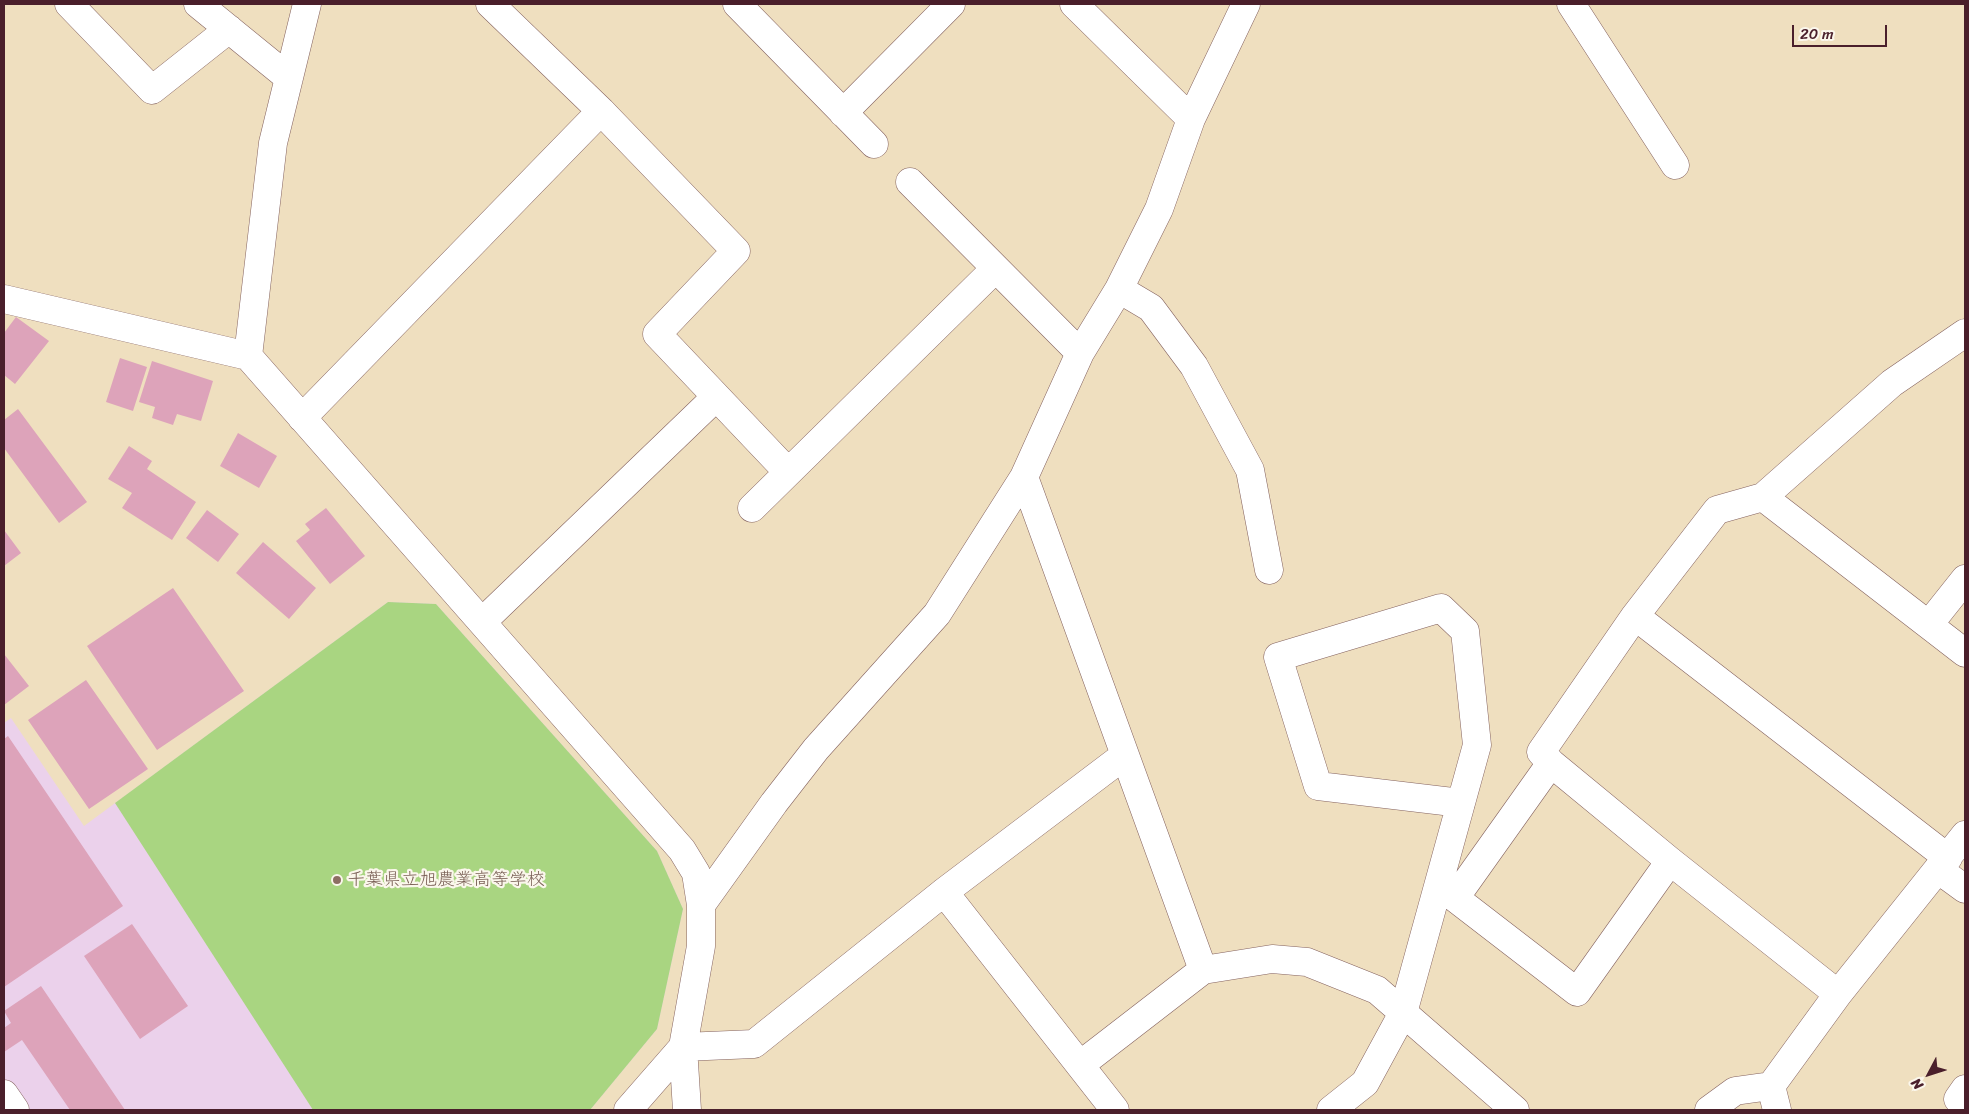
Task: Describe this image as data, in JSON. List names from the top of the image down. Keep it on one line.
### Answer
{"places":["千葉県立旭農業高等学校"],"scale_bar":"20 m","north":"bottom left"}
